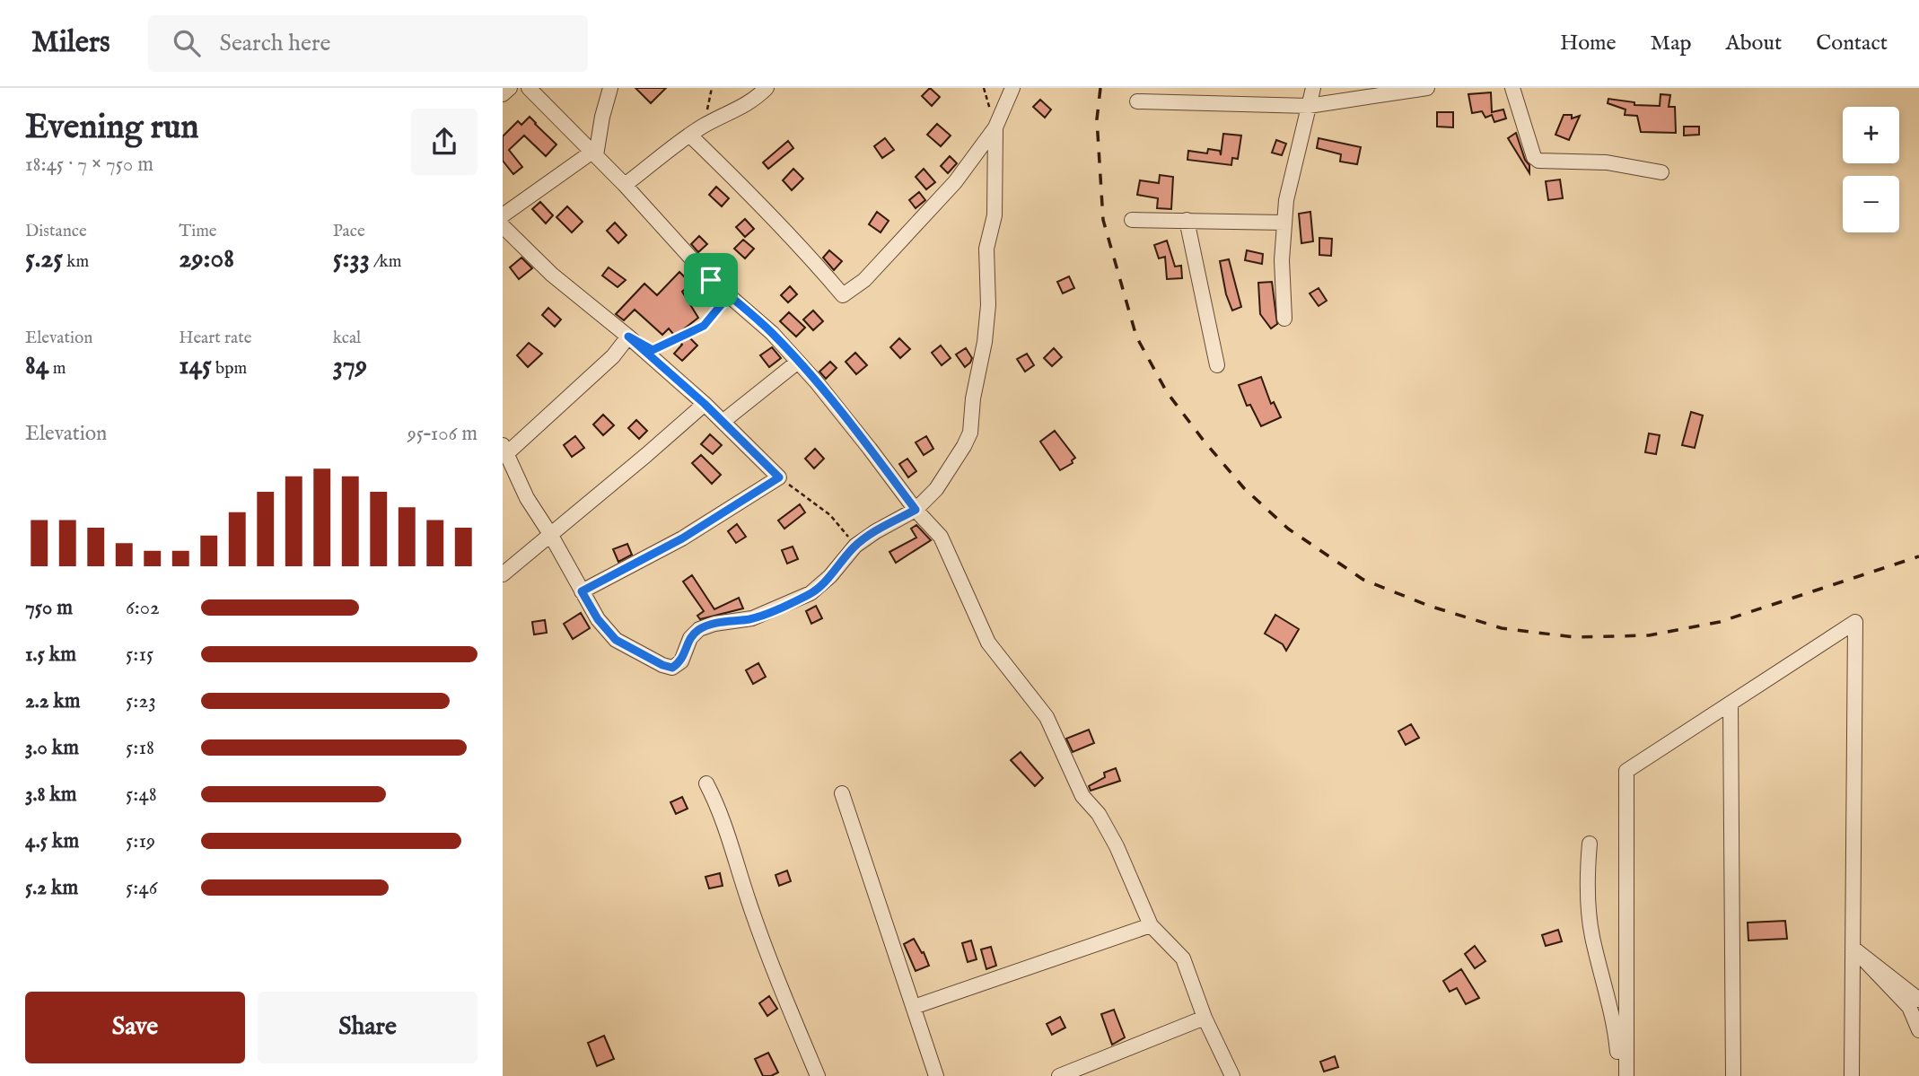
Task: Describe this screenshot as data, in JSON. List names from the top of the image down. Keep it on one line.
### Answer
{"page":{"header":"Milers","search":"Search here","nav":["Home","Map","About","Contact"],"heading":["Evening run","18:45 · 7 × 750 m"],"map_buttons":["+","−"],"stats":[["Distance","5.25 km"],["Time","29:08"],["Pace","5:33 /km"],["Elevation","84 m"],["Heart rate","145 bpm"],["kcal","379"]],"chart":["Elevation","95–106 m"],"list":[{"name":"750 m","note":"6:02"},{"name":"1.5 km","note":"5:15"},{"name":"2.2 km","note":"5:23"},{"name":"3.0 km","note":"5:18"},{"name":"3.8 km","note":"5:48"},{"name":"4.5 km","note":"5:19"},{"name":"5.2 km","note":"5:46"}],"buttons":["Save","Share"]}}
